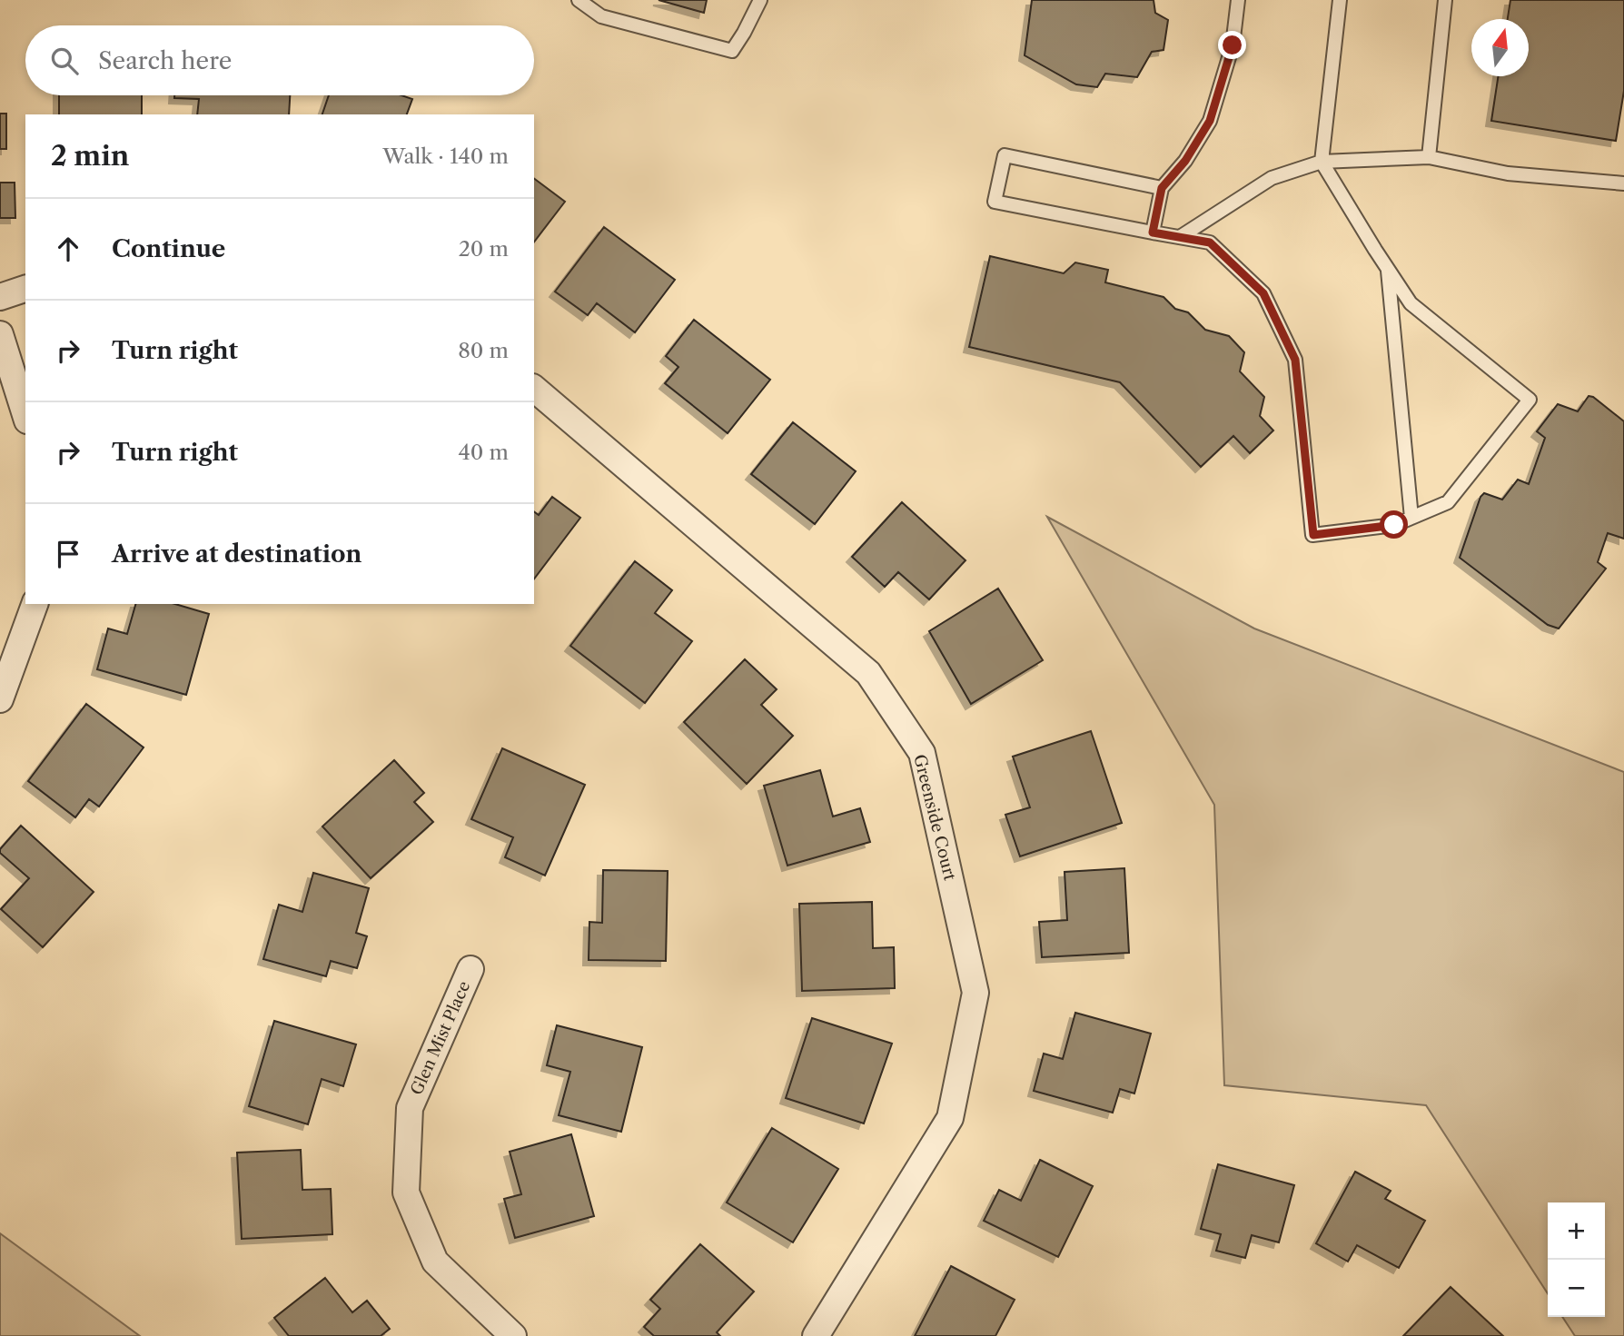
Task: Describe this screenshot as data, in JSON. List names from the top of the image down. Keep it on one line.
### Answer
{"streets":{"street":["Greenside Court","Glen Mist Place"]},"north":"top","page":{"search":"Search here","heading":["2 min","Walk · 140 m"],"list":[["Continue","20 m"],["Turn right","80 m"],["Turn right","40 m"],"Arrive at destination"],"map_buttons":["+","−"]}}
